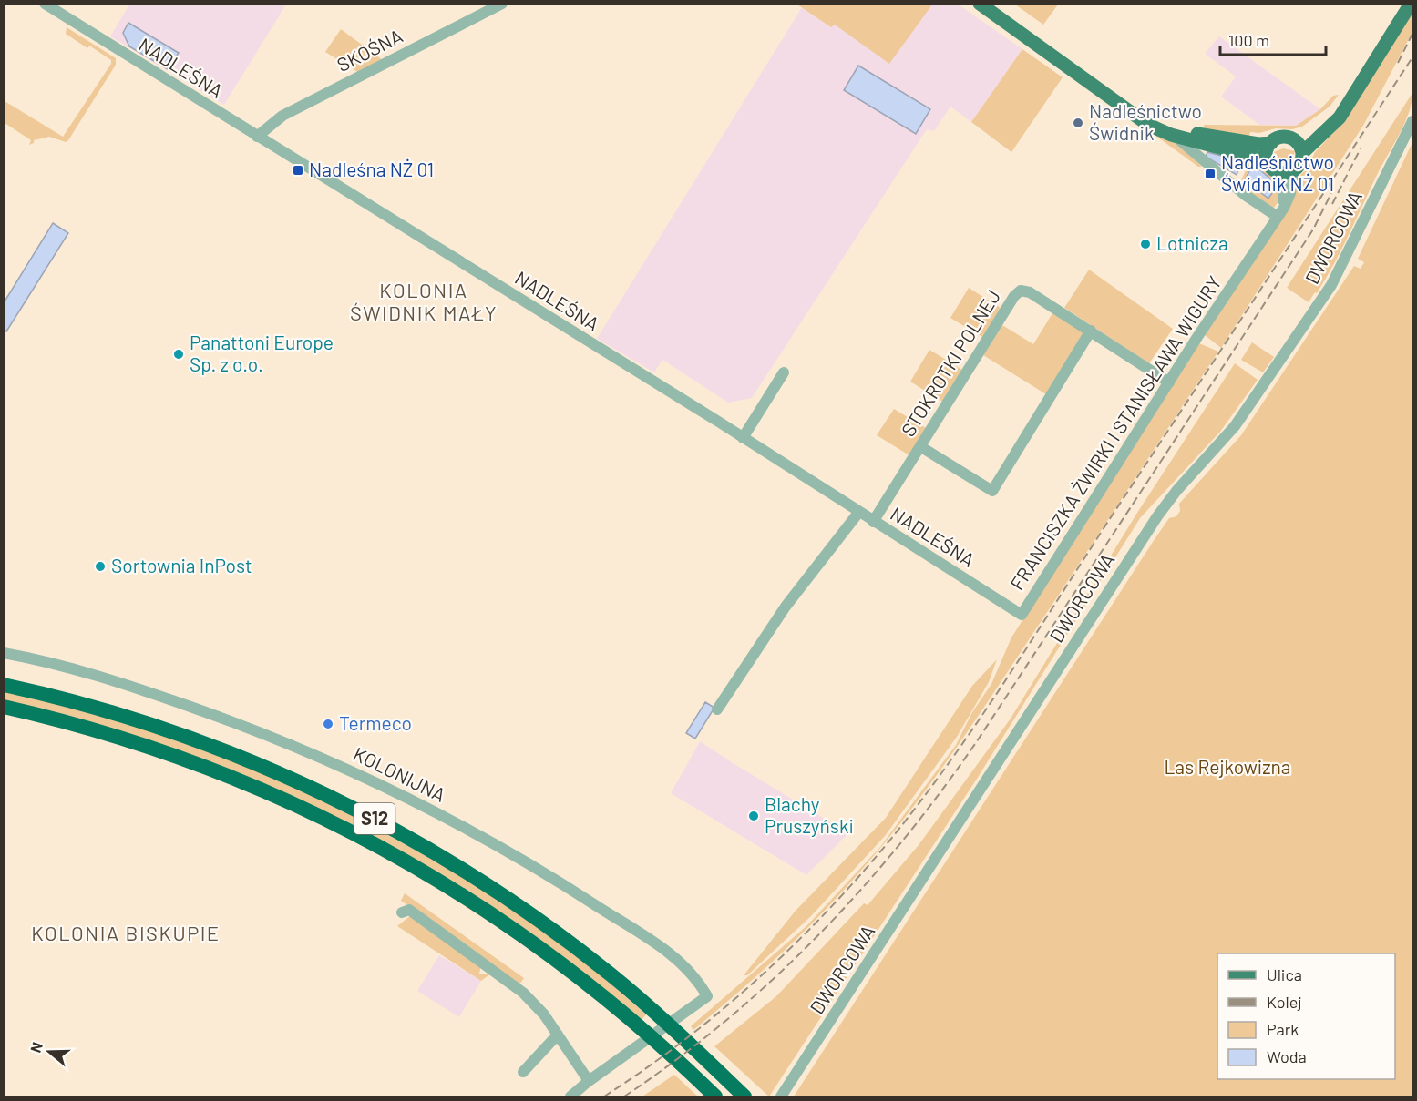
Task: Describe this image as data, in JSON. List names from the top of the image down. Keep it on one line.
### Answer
{"streets":{"highway":["S12"],"street":["SKOŚNA","NADLEŚNA","DWORCOWA","STOKROTKI POLNEJ","FRANCISZKA ŻWIRKI I STANISŁAWA WIGURY","KOLONIJNA"]},"crossings":[["SKOŚNA","NADLEŚNA"],["NADLEŚNA","STOKROTKI POLNEJ"],["NADLEŚNA","FRANCISZKA ŻWIRKI I STANISŁAWA WIGURY"],["STOKROTKI POLNEJ","FRANCISZKA ŻWIRKI I STANISŁAWA WIGURY"]],"districts":["KOLONIA ŚWIDNIK MAŁY","KOLONIA BISKUPIE"],"parks":["Las Rejkowizna"],"places":{"other":["Nadleśnictwo Świdnik","Lotnicza","Panattoni Europe Sp. z o.o.","Sortownia InPost","Termeco","Blachy Pruszyński"],"transit":["Nadleśna NŻ 01","Nadleśnictwo Świdnik NŻ 01"]},"legend":["Ulica","Kolej","Park","Woda"],"scale_bar":"100 m","north":"left"}
